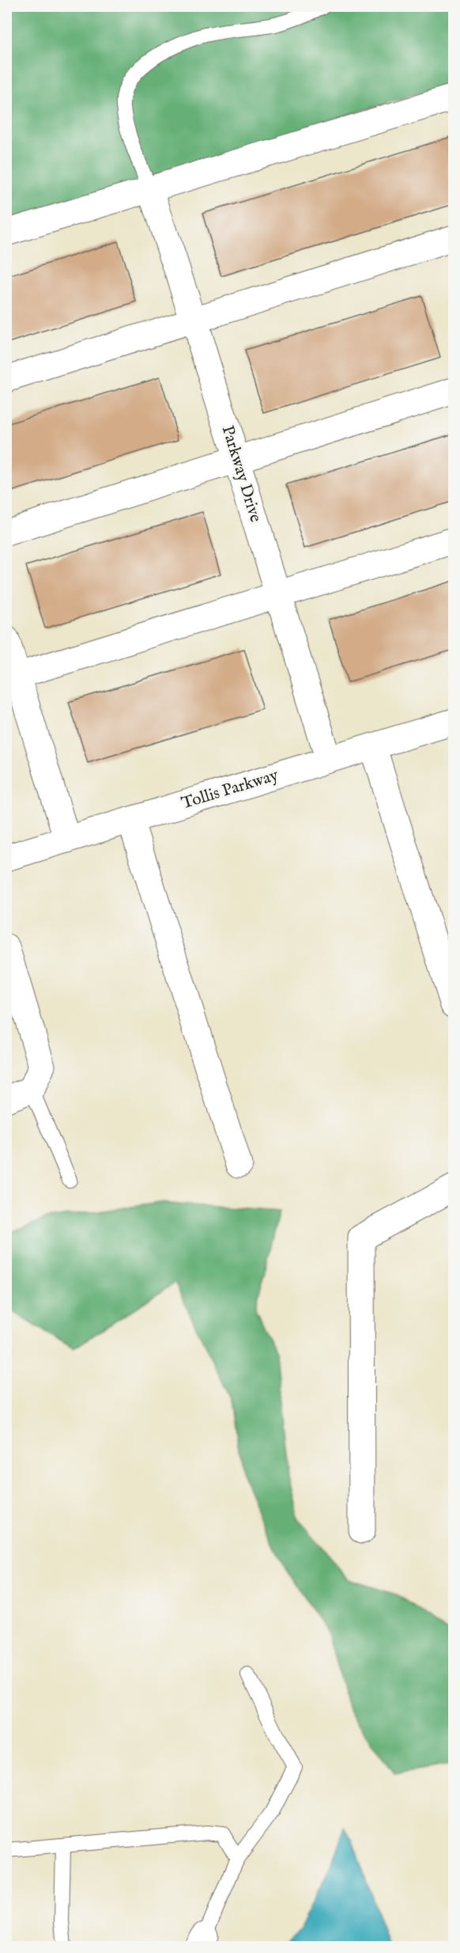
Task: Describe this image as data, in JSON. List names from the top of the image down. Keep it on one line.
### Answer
{"streets":{"street":["Parkway Drive","Tollis Parkway"]},"crossings":[["Parkway Drive","Tollis Parkway"]]}
